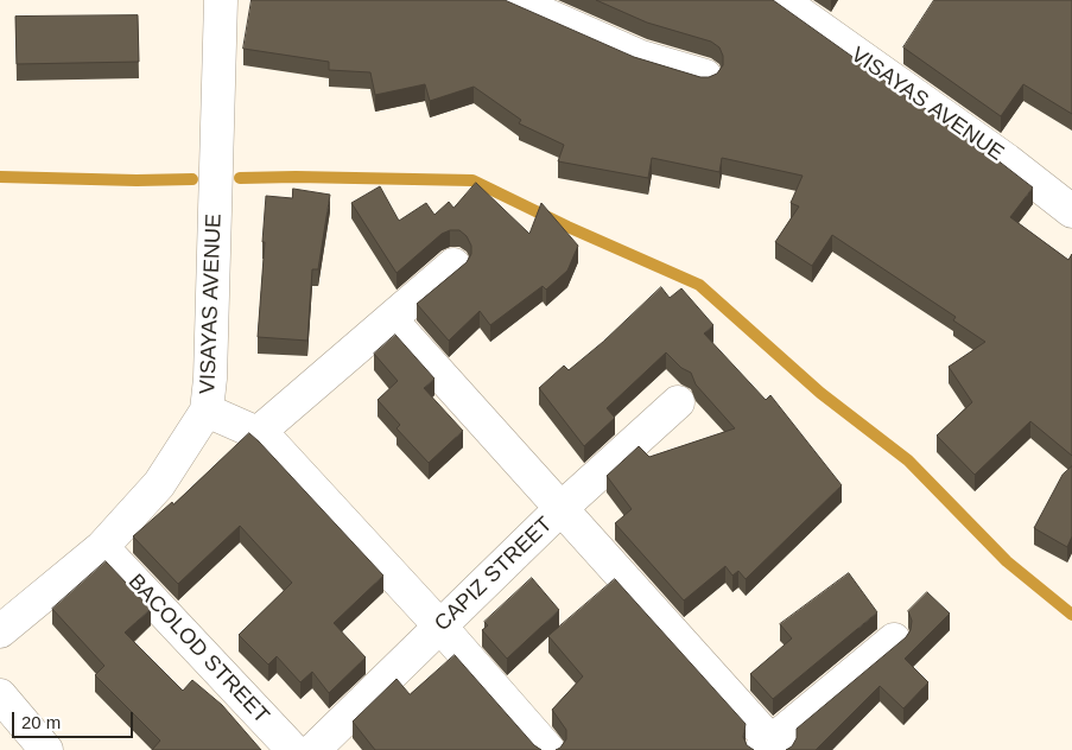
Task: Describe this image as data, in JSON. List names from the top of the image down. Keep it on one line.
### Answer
{"streets":{"street":["VISAYAS AVENUE","CAPIZ STREET","BACOLOD STREET"]},"crossings":[["VISAYAS AVENUE","BACOLOD STREET"]],"scale_bar":"20 m"}
